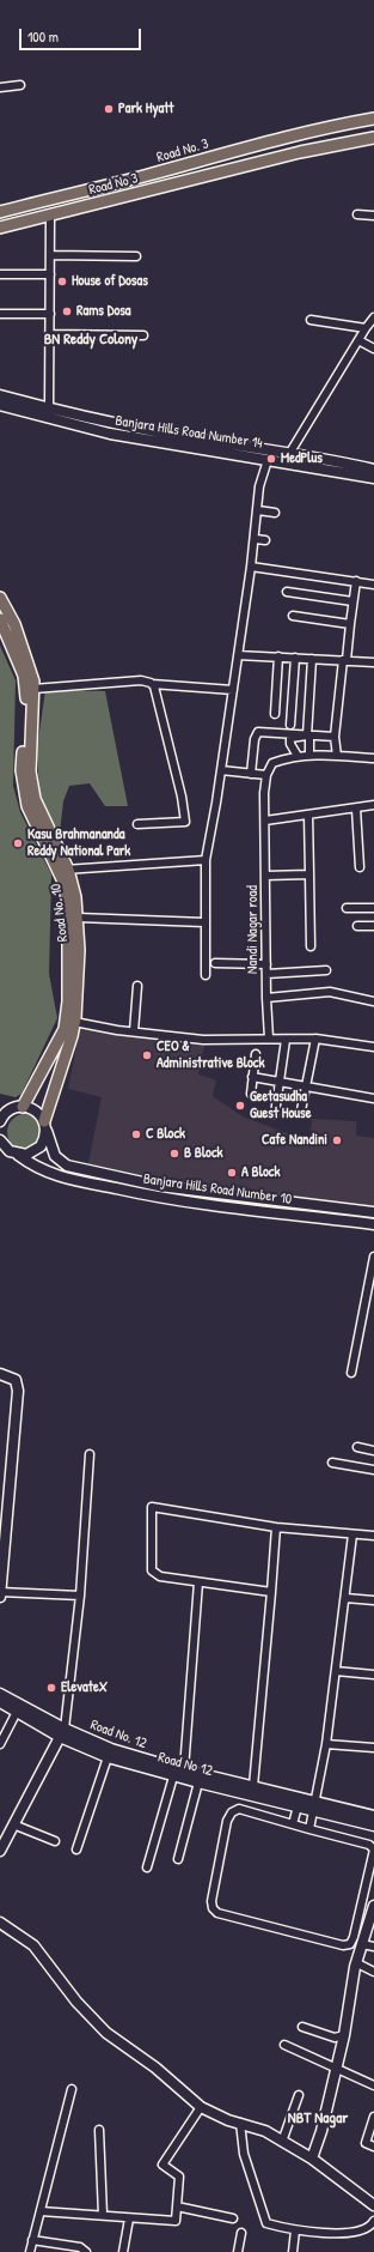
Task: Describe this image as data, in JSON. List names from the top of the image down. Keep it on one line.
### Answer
{"streets":{"main road":["Road No. 3","Road No 3","Road No. 10"],"street":["Banjara Hills Road Number 14","Nandi Nagar road","Banjara Hills Road Number 10","Road No. 12","Road No 12"]},"crossings":[["Road No. 10","Banjara Hills Road Number 10"],["Road No. 12","Road No 12"]],"districts":["BN Reddy Colony","NBT Nagar"],"places":["Park Hyatt","House of Dosas","Rams Dosa","MedPlus","Kasu Brahmananda Reddy National Park","CEO & Administrative Block","Geetasudha Guest House","C Block","Cafe Nandini","B Block","A Block","ElevateX"],"scale_bar":"100 m"}
